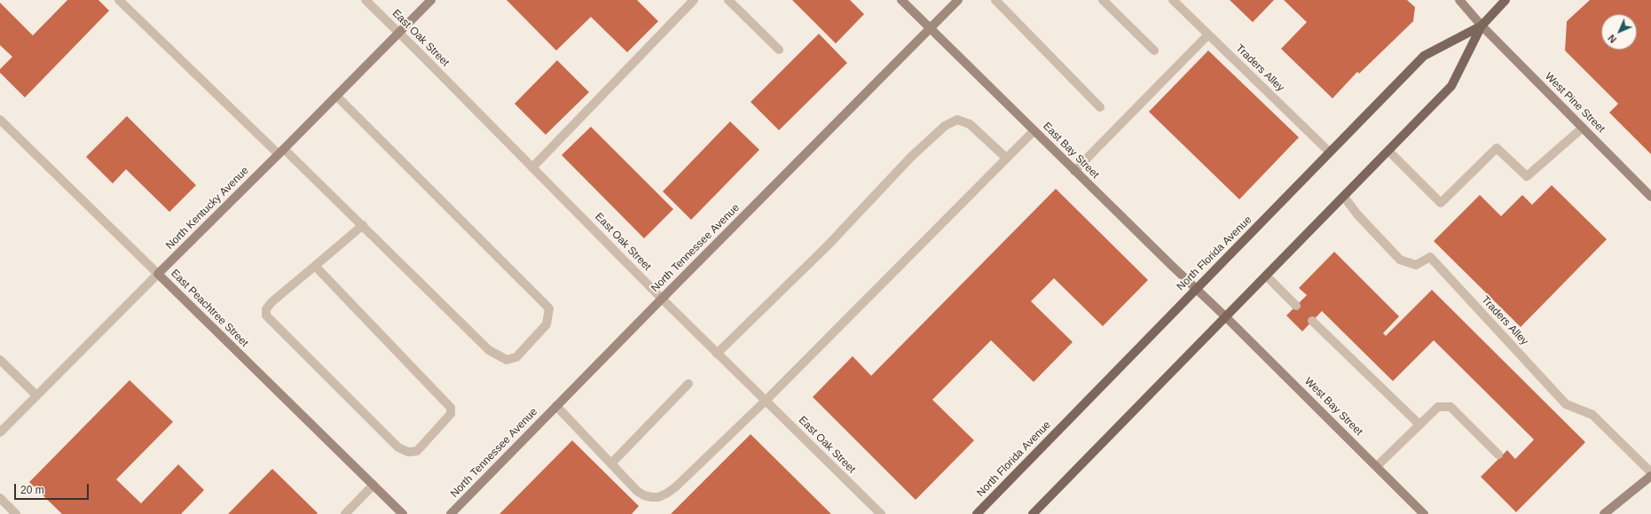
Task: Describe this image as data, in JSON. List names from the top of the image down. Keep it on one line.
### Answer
{"streets":{"main road":["North Florida Avenue"],"street":["East Oak Street","Traders Alley","West Pine Street","East Bay Street","North Kentucky Avenue","North Tennessee Avenue","East Peachtree Street","West Bay Street"]},"crossings":[["East Oak Street","North Kentucky Avenue"],["East Oak Street","North Tennessee Avenue"],["Traders Alley","North Florida Avenue"],["West Pine Street","North Florida Avenue"],["East Bay Street","North Tennessee Avenue"],["East Bay Street","North Florida Avenue"],["East Bay Street","West Bay Street"],["North Kentucky Avenue","East Peachtree Street"],["North Florida Avenue","West Bay Street"]],"scale_bar":"20 m","north":"bottom left"}
